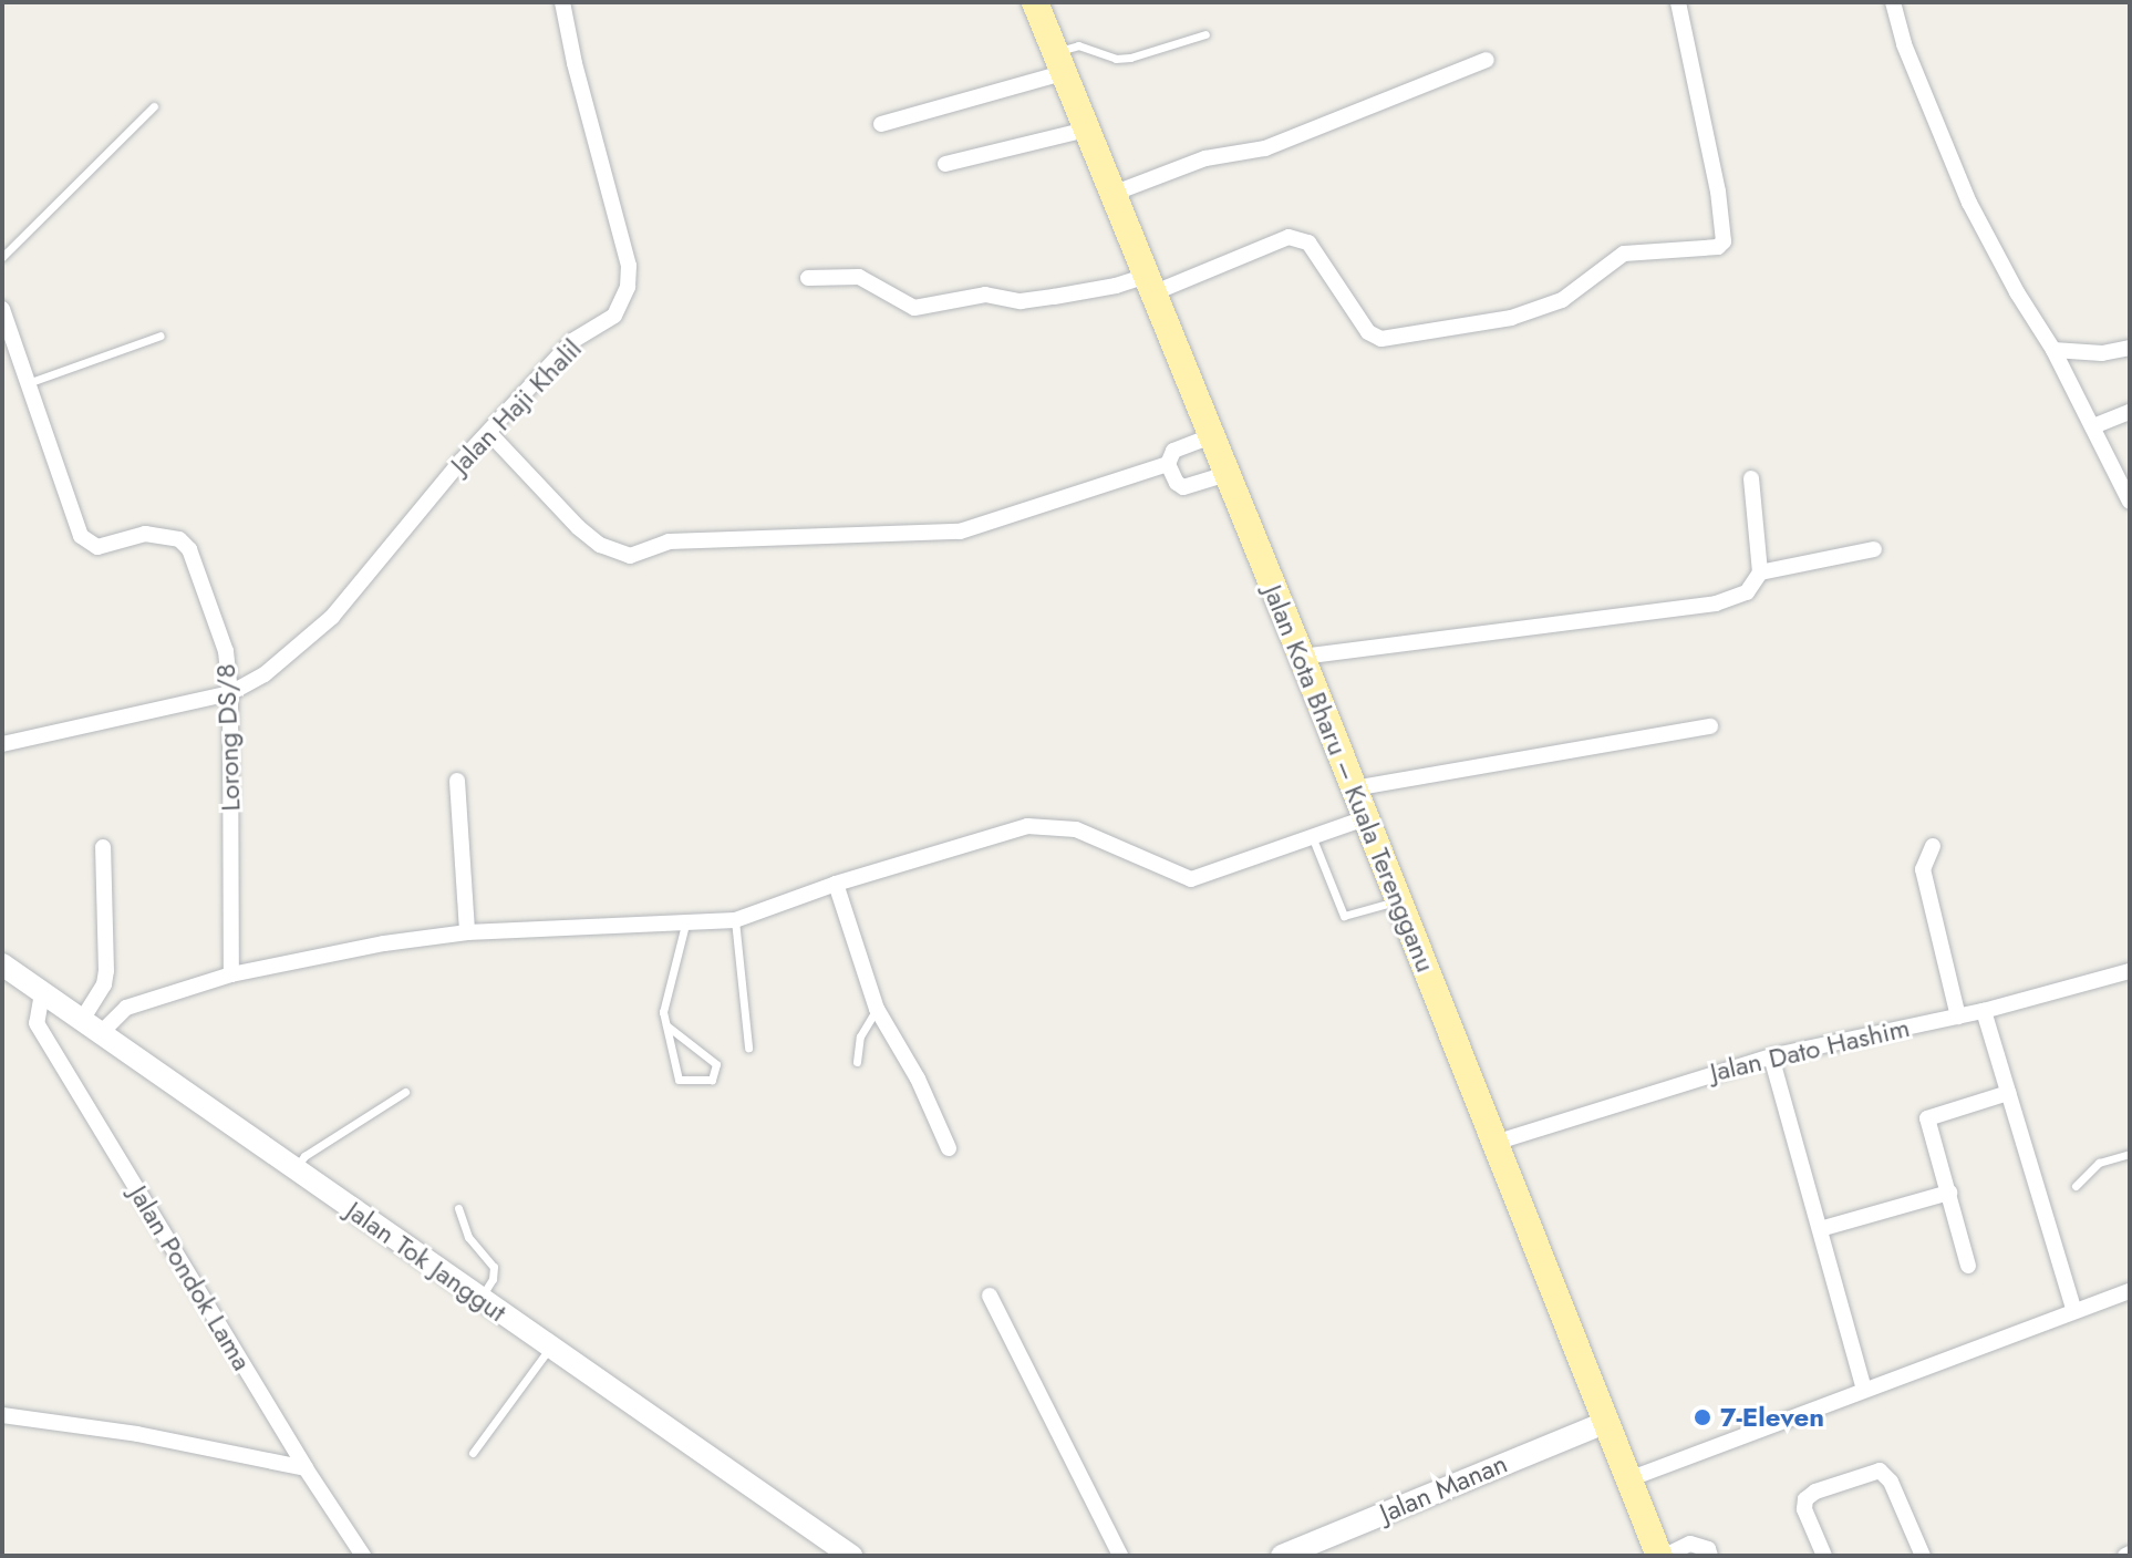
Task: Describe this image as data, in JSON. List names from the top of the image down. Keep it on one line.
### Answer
{"streets":{"main road":["Jalan Kota Bharu – Kuala Terengganu","Jalan Tok Janggut","Jalan Manan"],"street":["Jalan Haji Khalil","Lorong DS/8","Jalan Dato Hashim","Jalan Pondok Lama"]},"crossings":[["Jalan Haji Khalil","Lorong DS/8"],["Jalan Kota Bharu – Kuala Terengganu","Jalan Dato Hashim"],["Jalan Kota Bharu – Kuala Terengganu","Jalan Manan"],["Jalan Tok Janggut","Jalan Pondok Lama"]],"places":["7-Eleven"]}
